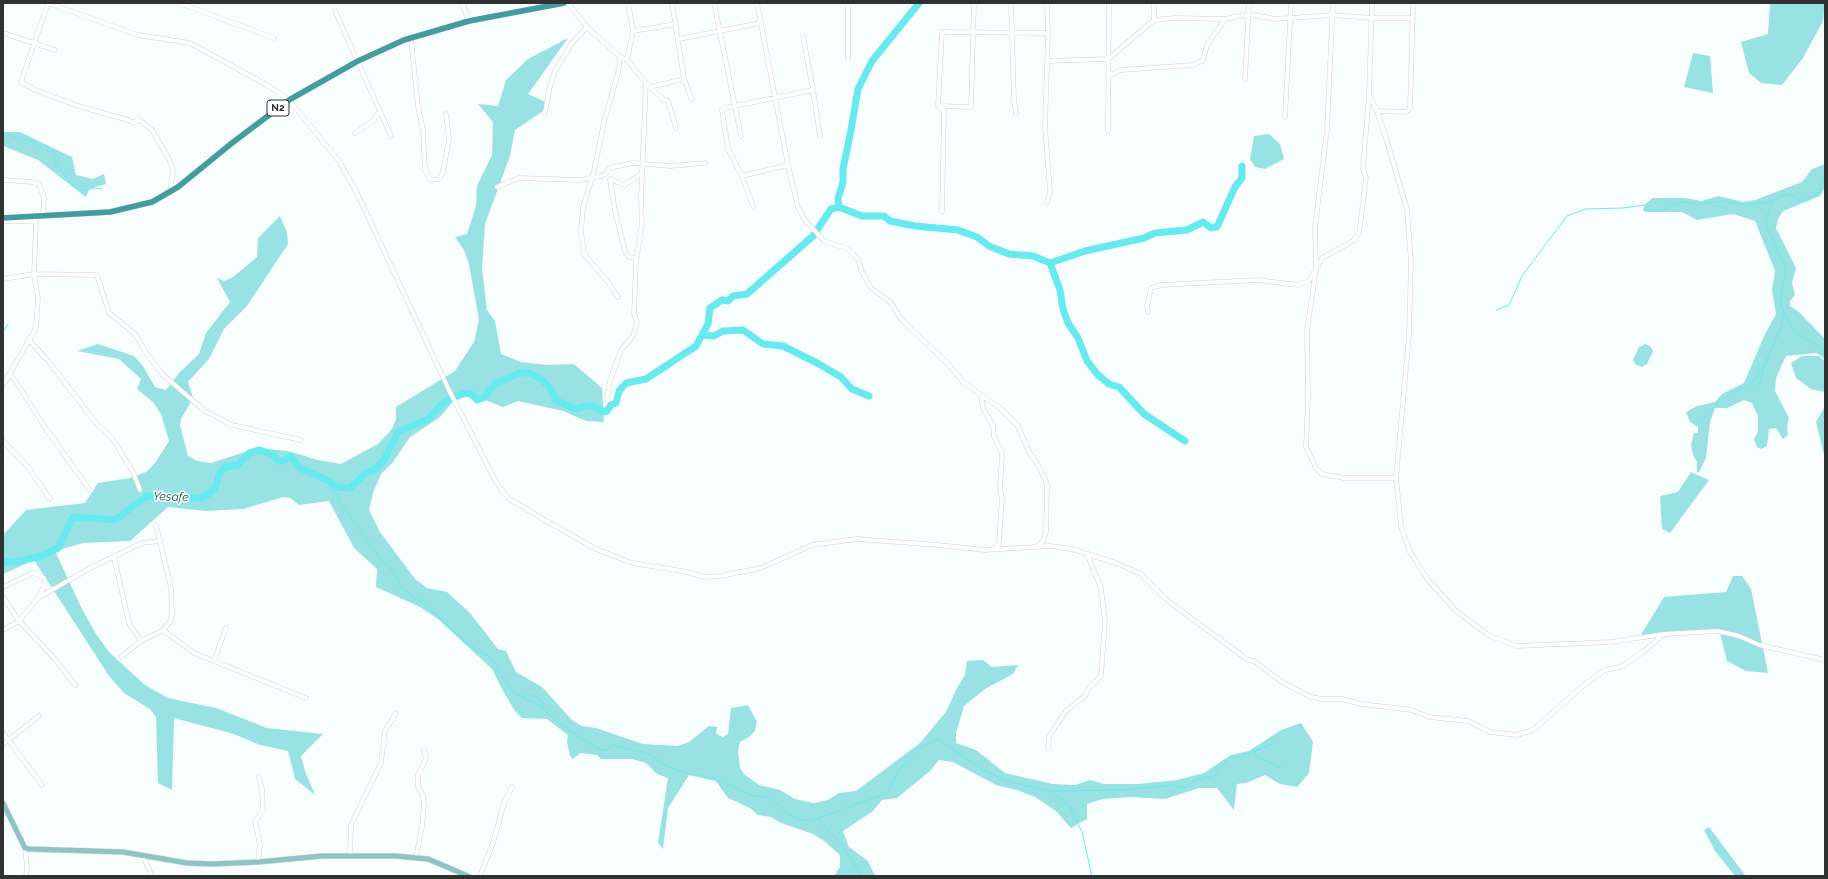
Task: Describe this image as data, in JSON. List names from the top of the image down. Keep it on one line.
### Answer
{"streets":{"highway":["N2"]},"water":["Yesafe"]}
